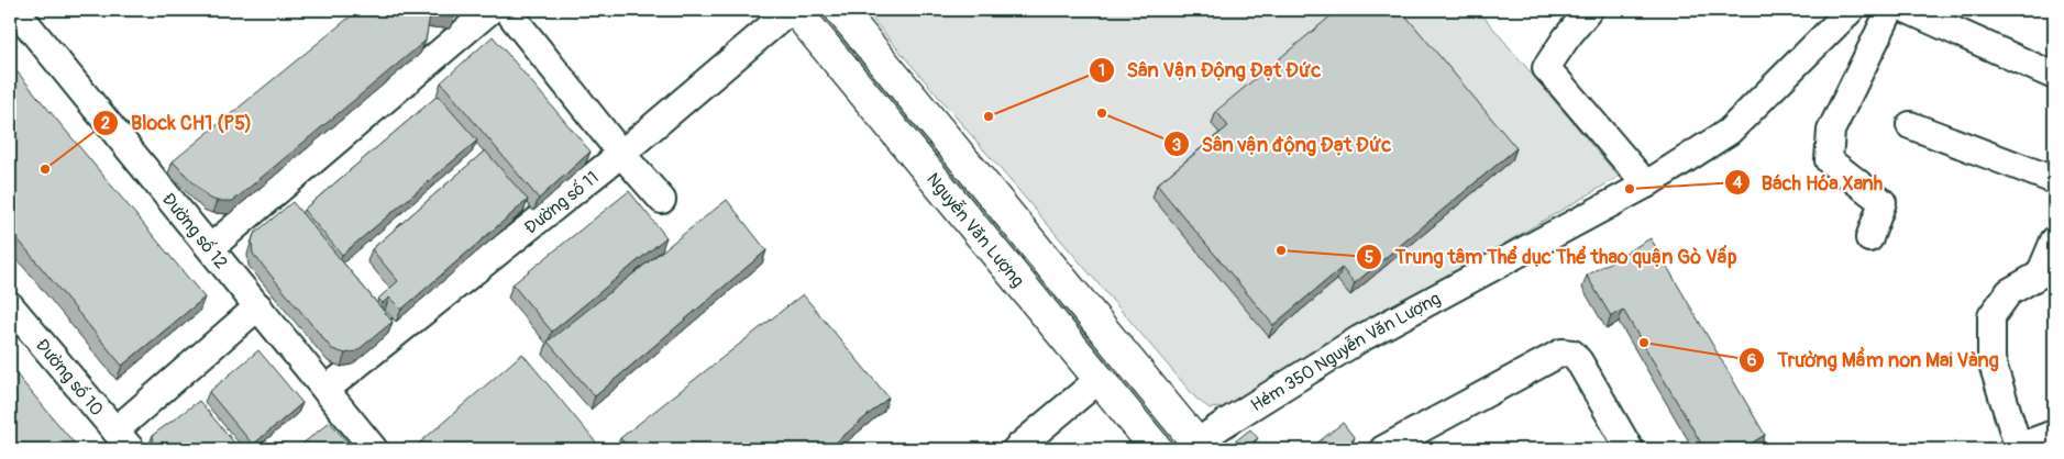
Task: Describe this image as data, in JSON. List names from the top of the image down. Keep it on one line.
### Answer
{"streets":{"street":["Đường số 11","Đường số 12","Nguyễn Văn Lượng","Hẻm 350 Nguyễn Văn Lượng","Đường số 10"]},"crossings":[["Đường số 11","Đường số 12"],["Đường số 11","Nguyễn Văn Lượng"],["Nguyễn Văn Lượng","Hẻm 350 Nguyễn Văn Lượng"]],"places":["Sân vận động Đạt Đức","Sân Vận Động Đạt Đức","Block CH1 (P5)","Bách Hóa Xanh","Trung tâm Thể dục Thể thao quận Gò Vấp","Trường Mầm non Mai Vàng"]}
